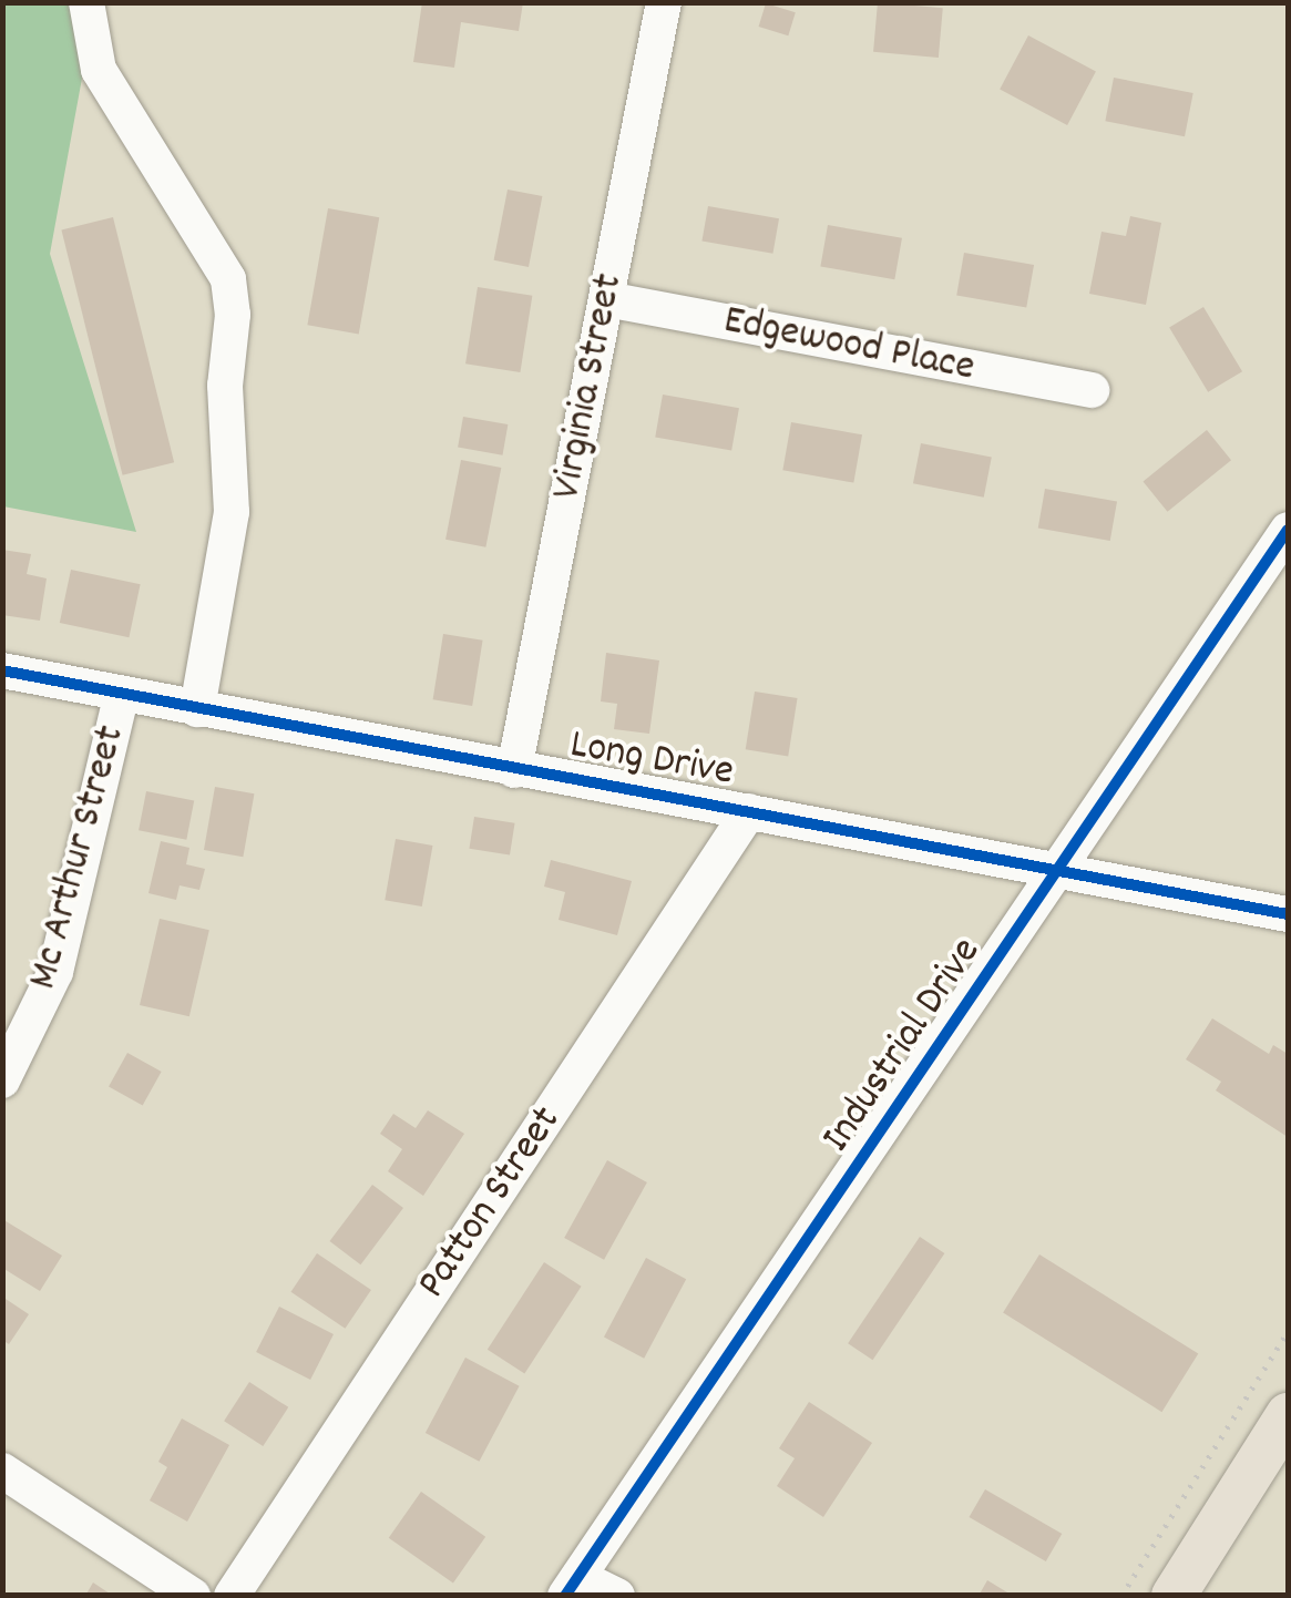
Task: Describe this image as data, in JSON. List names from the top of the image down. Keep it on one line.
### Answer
{"streets":{"street":["Edgewood Place","Virginia Street","Long Drive","Mc Arthur Street","Industrial Drive","Patton Street"]},"crossings":[["Edgewood Place","Virginia Street"],["Virginia Street","Long Drive"],["Long Drive","Mc Arthur Street"],["Long Drive","Industrial Drive"],["Long Drive","Patton Street"]]}
